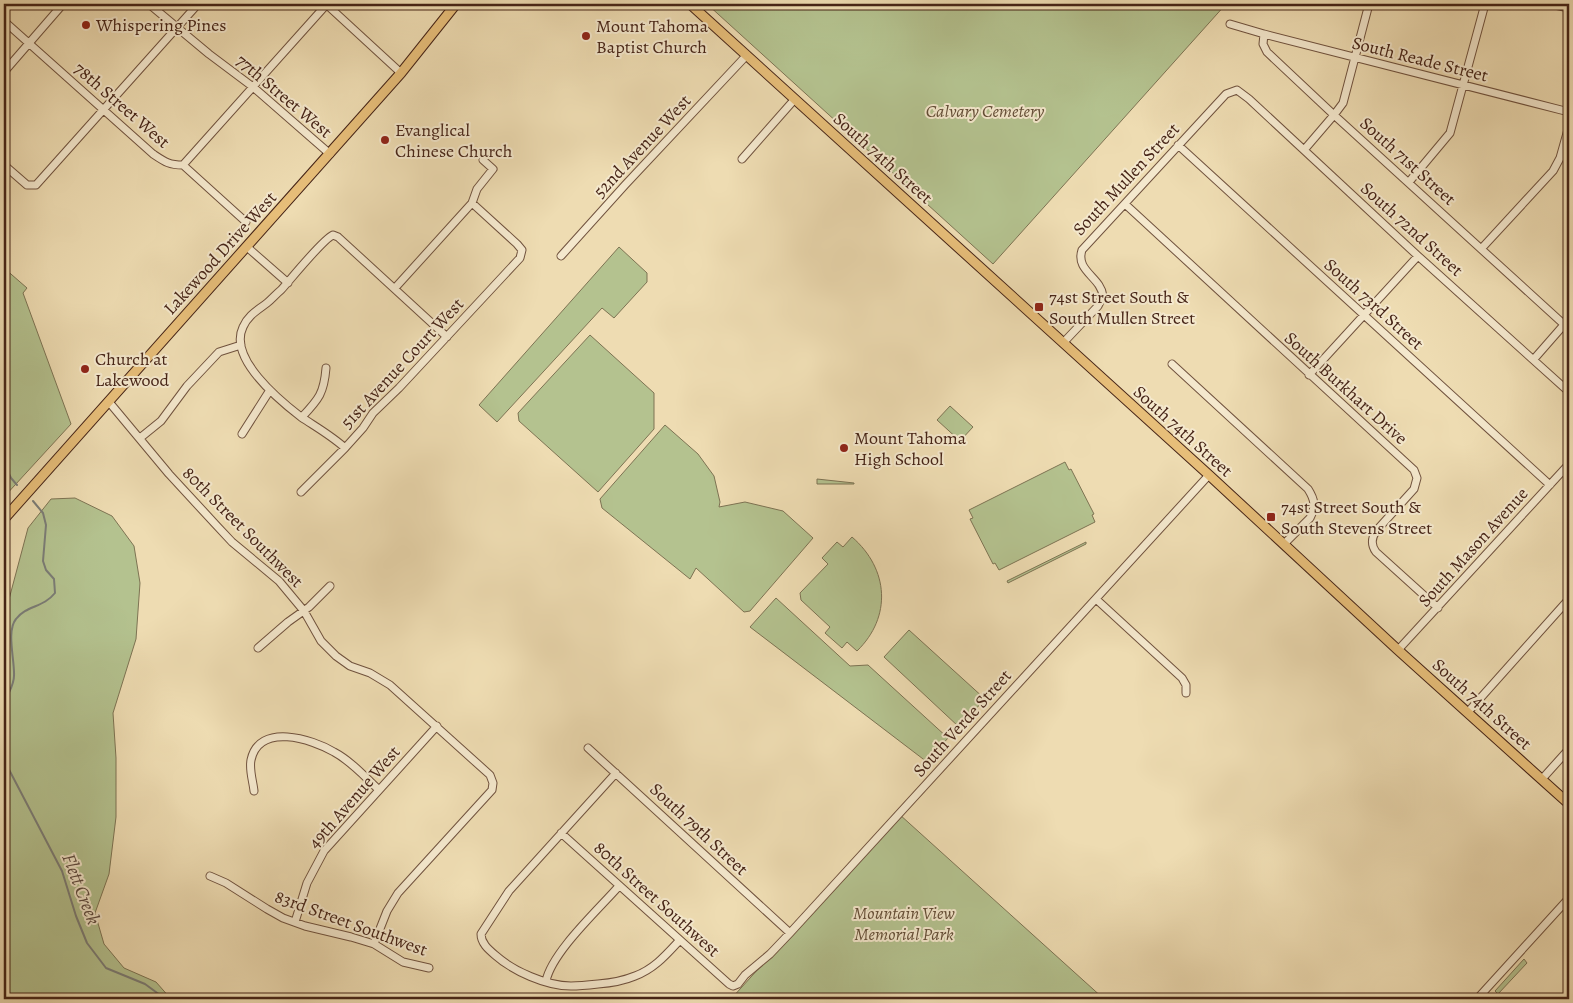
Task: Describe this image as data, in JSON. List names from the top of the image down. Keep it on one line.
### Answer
{"streets":{"main road":["South 74th Street","Lakewood Drive West"],"street":["South Reade Street","77th Street West","78th Street West","52nd Avenue West","South 71st Street","South Mullen Street","South 72nd Street","South 73rd Street","51st Avenue Court West","South Burkhart Drive","80th Street Southwest","South Mason Avenue","South Verde Street","49th Avenue West","South 79th Street","83rd Street Southwest"]},"crossings":[["South Reade Street","South 71st Street"],["77th Street West","Lakewood Drive West"],["52nd Avenue West","South 74th Street"],["South 74th Street","South Mullen Street"],["South 74th Street","South Mason Avenue"],["South 74th Street","South Verde Street"],["South Mullen Street","South 72nd Street"],["South Mullen Street","South 73rd Street"],["South Mullen Street","South Burkhart Drive"],["Lakewood Drive West","80th Street Southwest"],["South 73rd Street","South Mason Avenue"],["South Burkhart Drive","South Mason Avenue"],["80th Street Southwest","South Verde Street"],["80th Street Southwest","49th Avenue West"],["80th Street Southwest","83rd Street Southwest"],["South Verde Street","South 79th Street"],["49th Avenue West","83rd Street Southwest"]],"water":["Flett Creek"],"parks":["Calvary Cemetery","Mountain View Memorial Park"],"places":{"other":["Whispering Pines","Mount Tahoma Baptist Church","Evanglical Chinese Church","Church at Lakewood","Mount Tahoma High School"],"transit":["74st Street South & South Mullen Street","74st Street South & South Stevens Street"]}}
